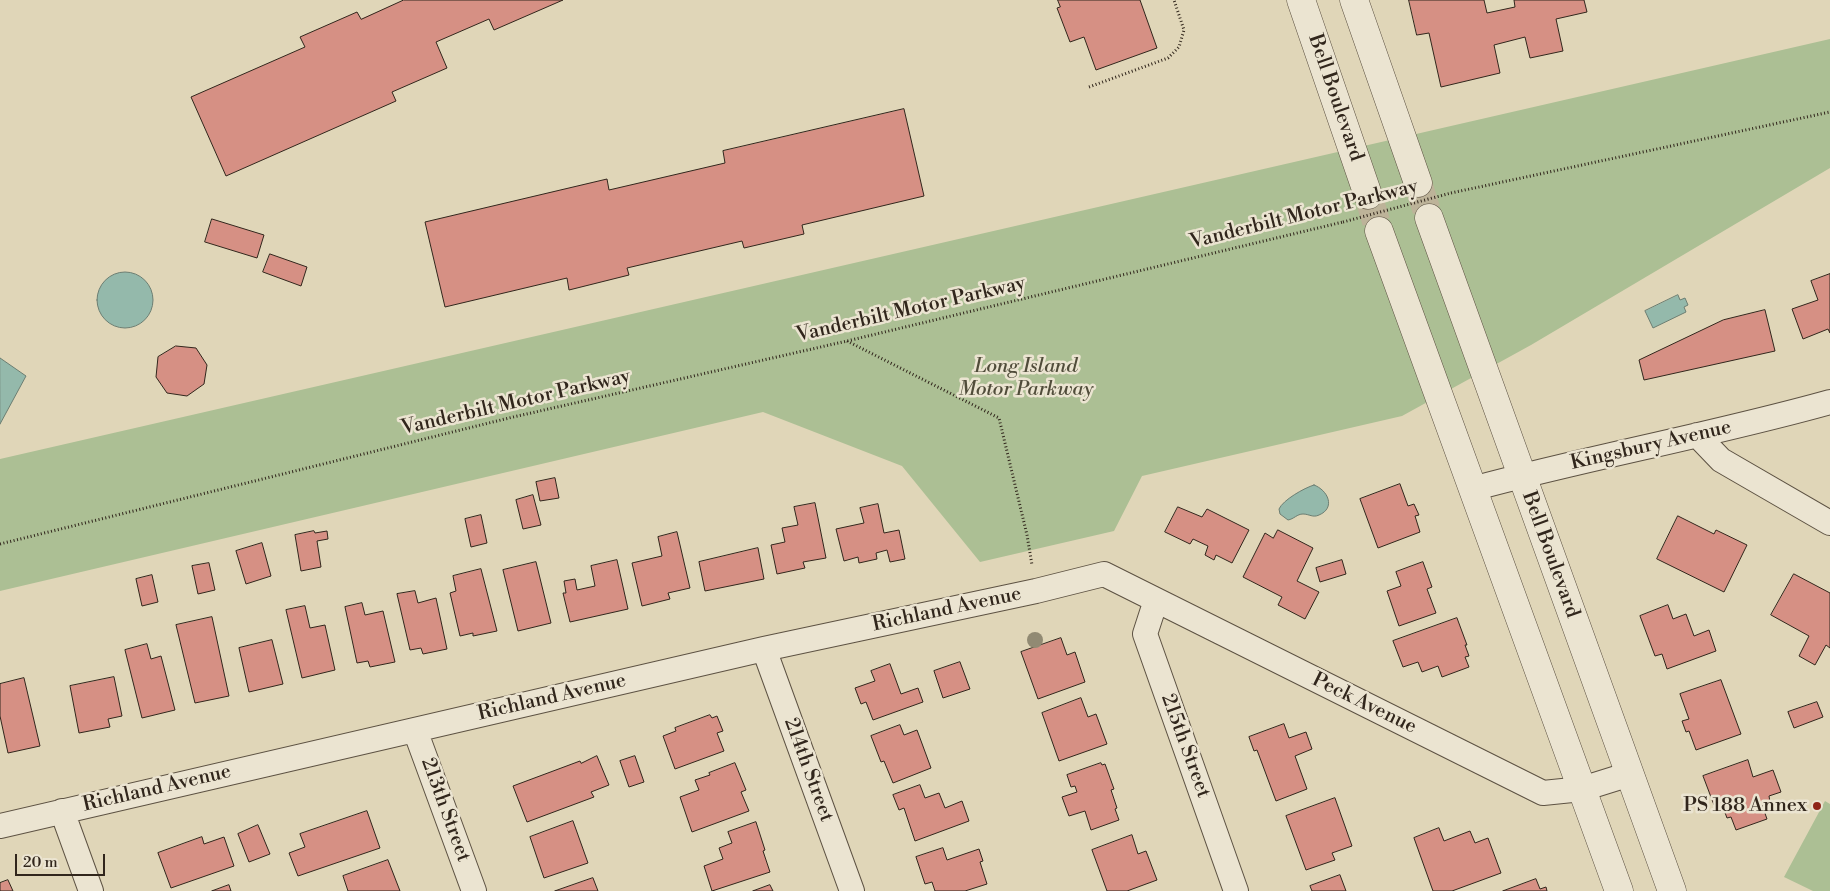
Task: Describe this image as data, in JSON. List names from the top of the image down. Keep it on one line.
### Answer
{"streets":{"street":["Bell Boulevard","Kingsbury Avenue","Richland Avenue","Peck Avenue","215th Street","214th Street","213th Street"],"path":["Vanderbilt Motor Parkway"]},"crossings":[["Bell Boulevard","Kingsbury Avenue"],["Bell Boulevard","Peck Avenue"],["Richland Avenue","Peck Avenue"],["Richland Avenue","214th Street"],["Richland Avenue","213th Street"],["Peck Avenue","215th Street"]],"parks":["Long Island Motor Parkway"],"places":["PS 188 Annex"],"scale_bar":"20 m"}
